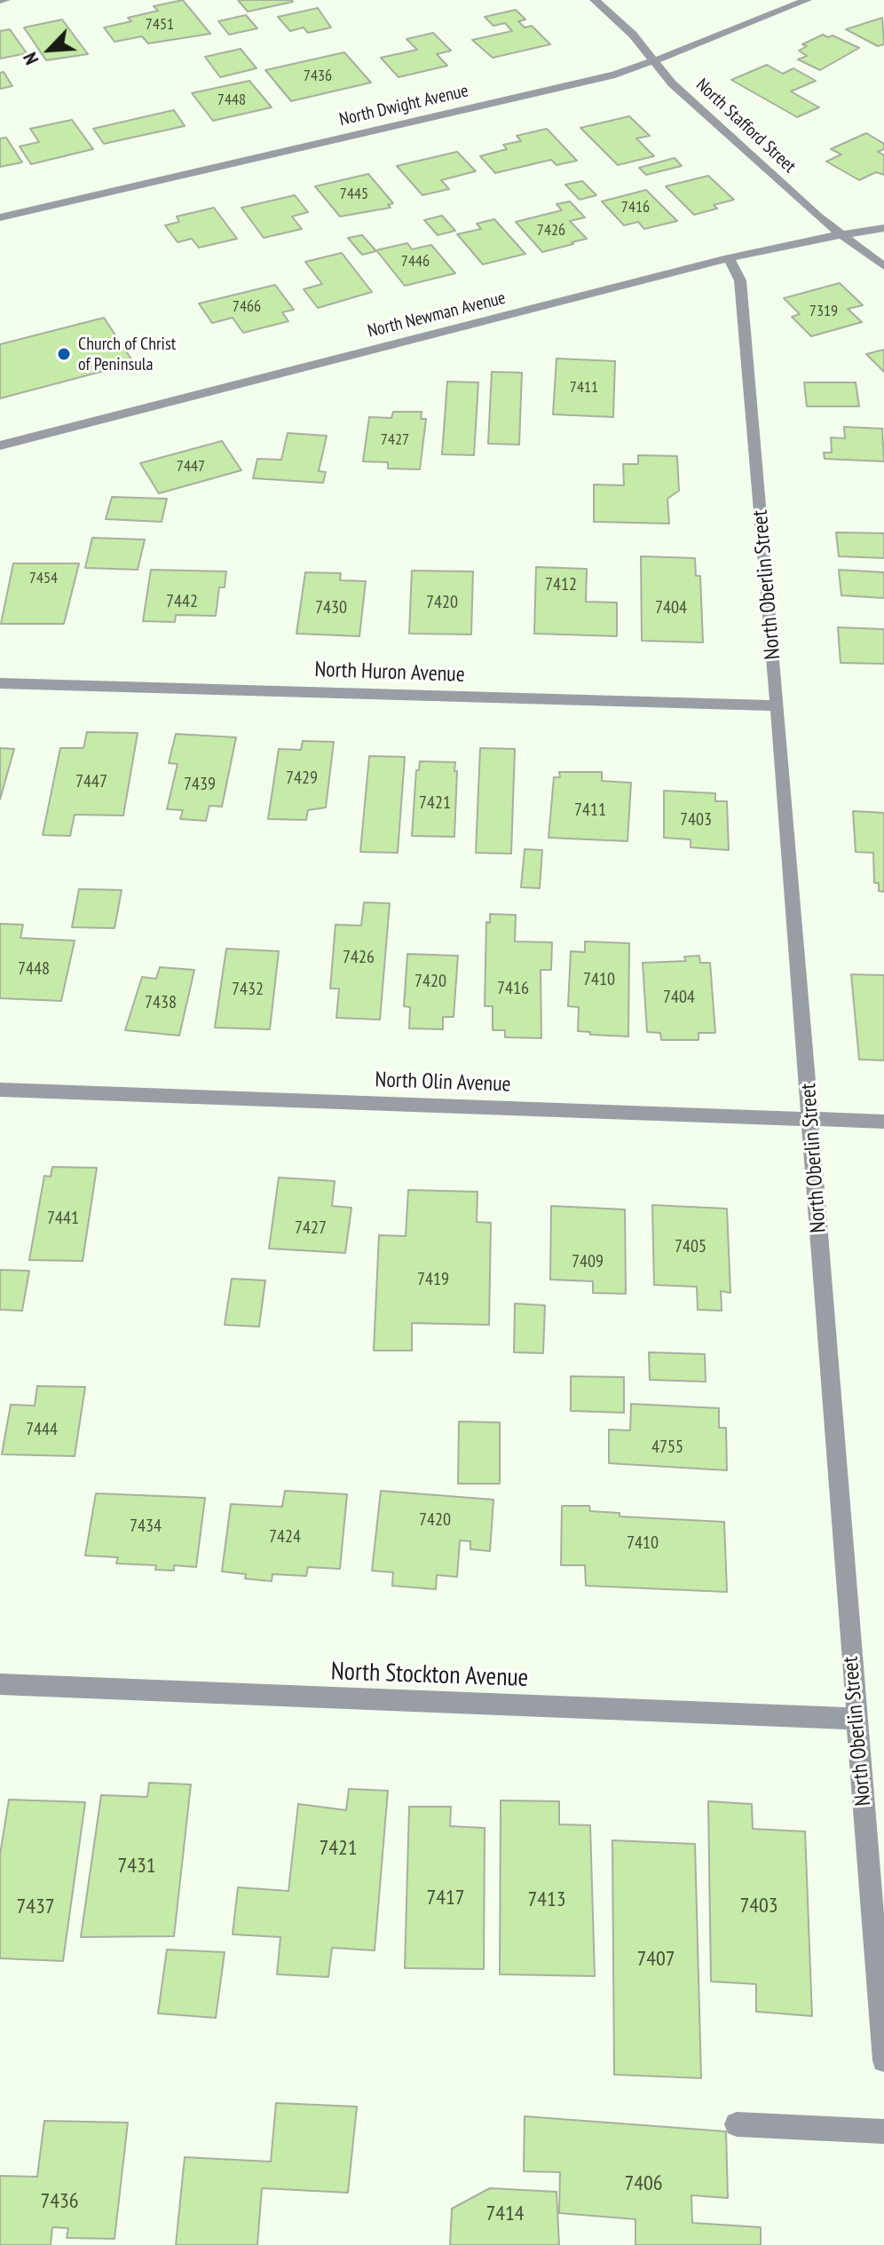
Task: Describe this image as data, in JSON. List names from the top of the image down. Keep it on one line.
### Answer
{"streets":{"street":["North Dwight Avenue","North Stafford Street","North Newman Avenue","North Oberlin Street","North Huron Avenue","North Olin Avenue","North Stockton Avenue"]},"crossings":[["North Dwight Avenue","North Stafford Street"],["North Stafford Street","North Newman Avenue"],["North Newman Avenue","North Oberlin Street"],["North Oberlin Street","North Huron Avenue"],["North Oberlin Street","North Olin Avenue"],["North Oberlin Street","North Stockton Avenue"]],"places":["Church of Christ of Peninsula"],"house_numbers":["7451","7436","7448","7445","7416","7426","7446","7466","7319","7411","7427","7447","7454","7412","7442","7420","7430","7404","7429","7447","7439","7421","7411","7403","7426","7448","7410","7420","7416","7432","7404","7438","7441","7427","7405","7409","7419","7444","4755","7420","7434","7424","7410","7421","7431","7417","7413","7403","7437","7407","7406","7436","7414"],"north":"bottom left"}
